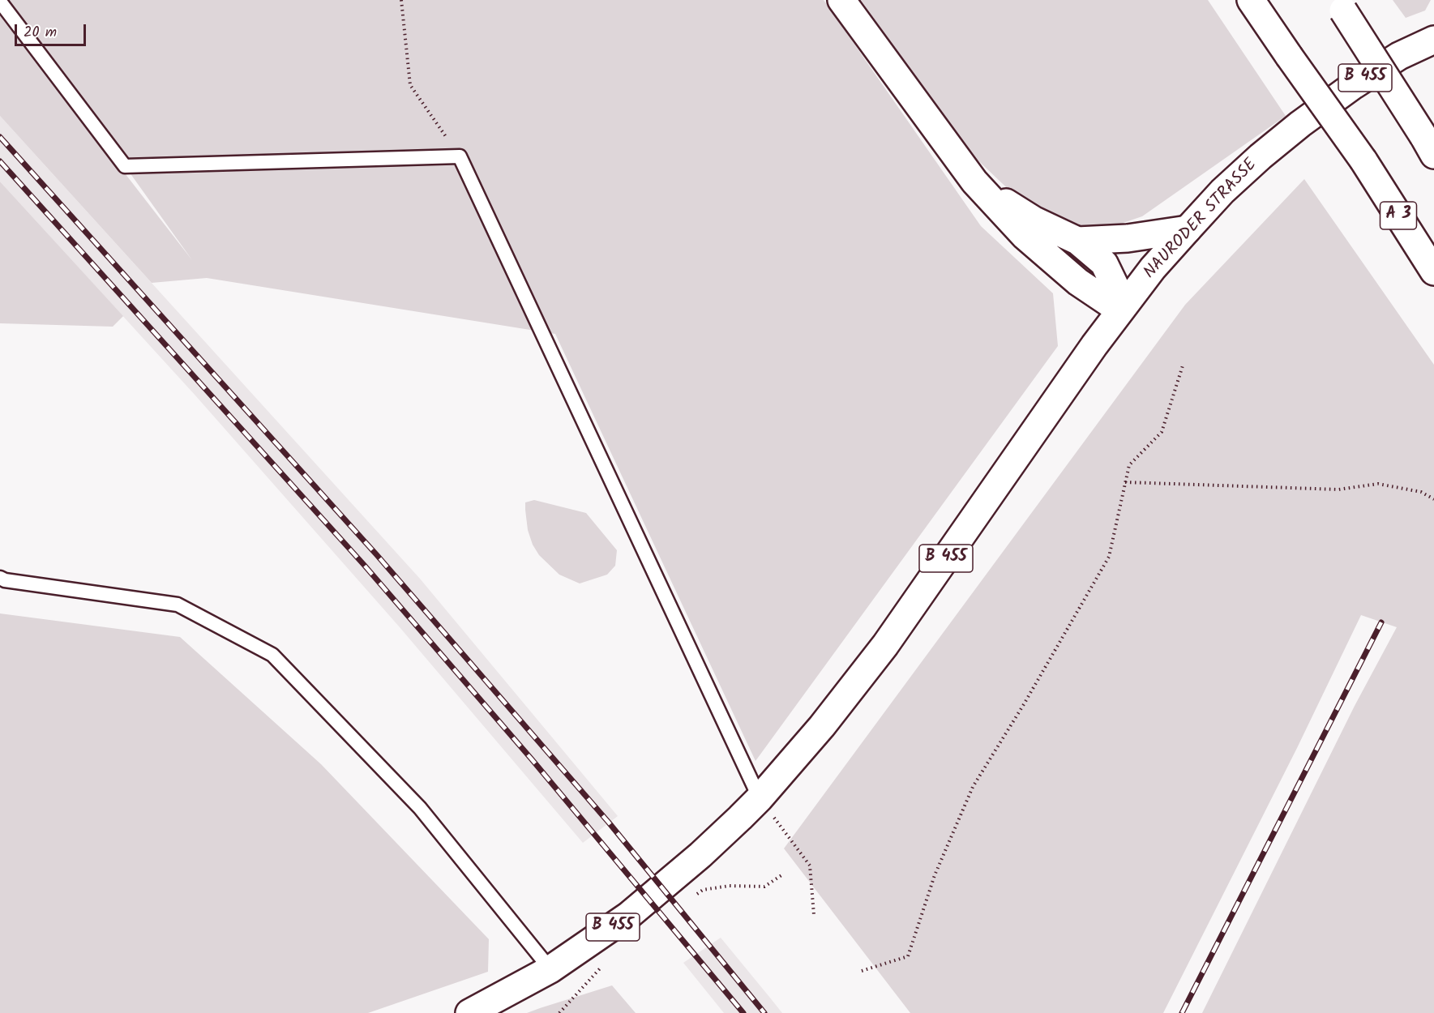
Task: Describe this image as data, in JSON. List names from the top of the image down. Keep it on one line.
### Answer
{"streets":{"main road":["B 455","A 3","NAURODER STRASSE"]},"crossings":[["B 455","NAURODER STRASSE"]],"scale_bar":"20 m"}
